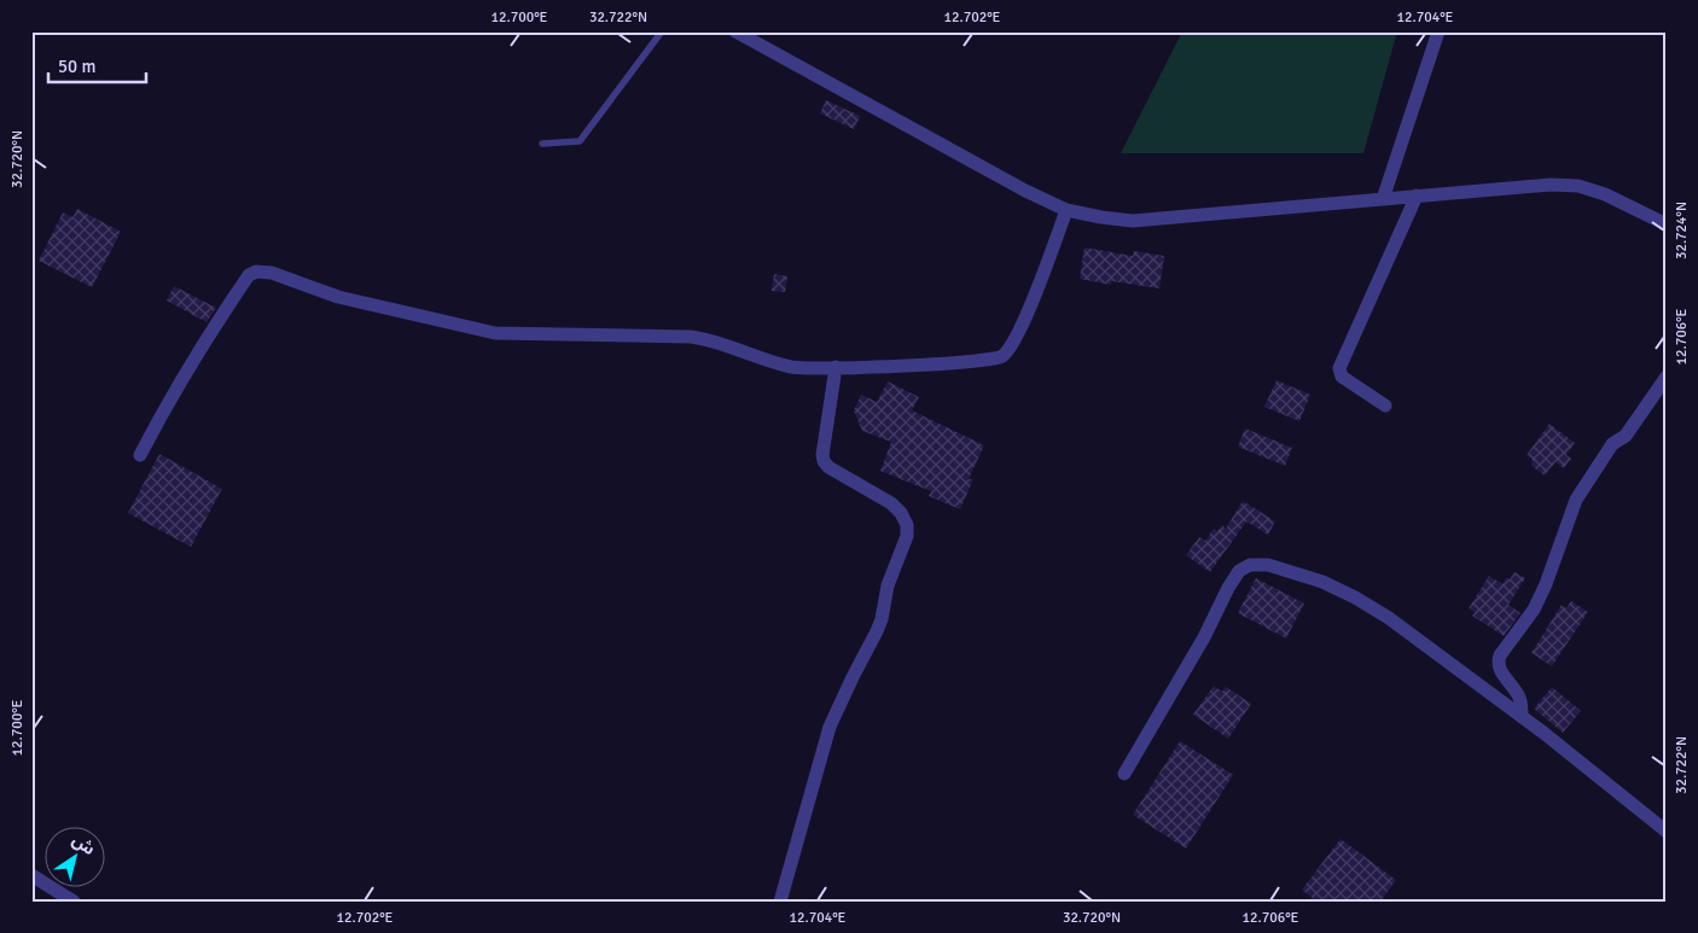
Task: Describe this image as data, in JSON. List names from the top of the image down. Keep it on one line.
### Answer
{"scale_bar":"50 m","north":"top right","coordinates":["12.700°E","32.722°N","12.702°E","12.704°E","32.720°N","32.724°N","12.706°E"]}
